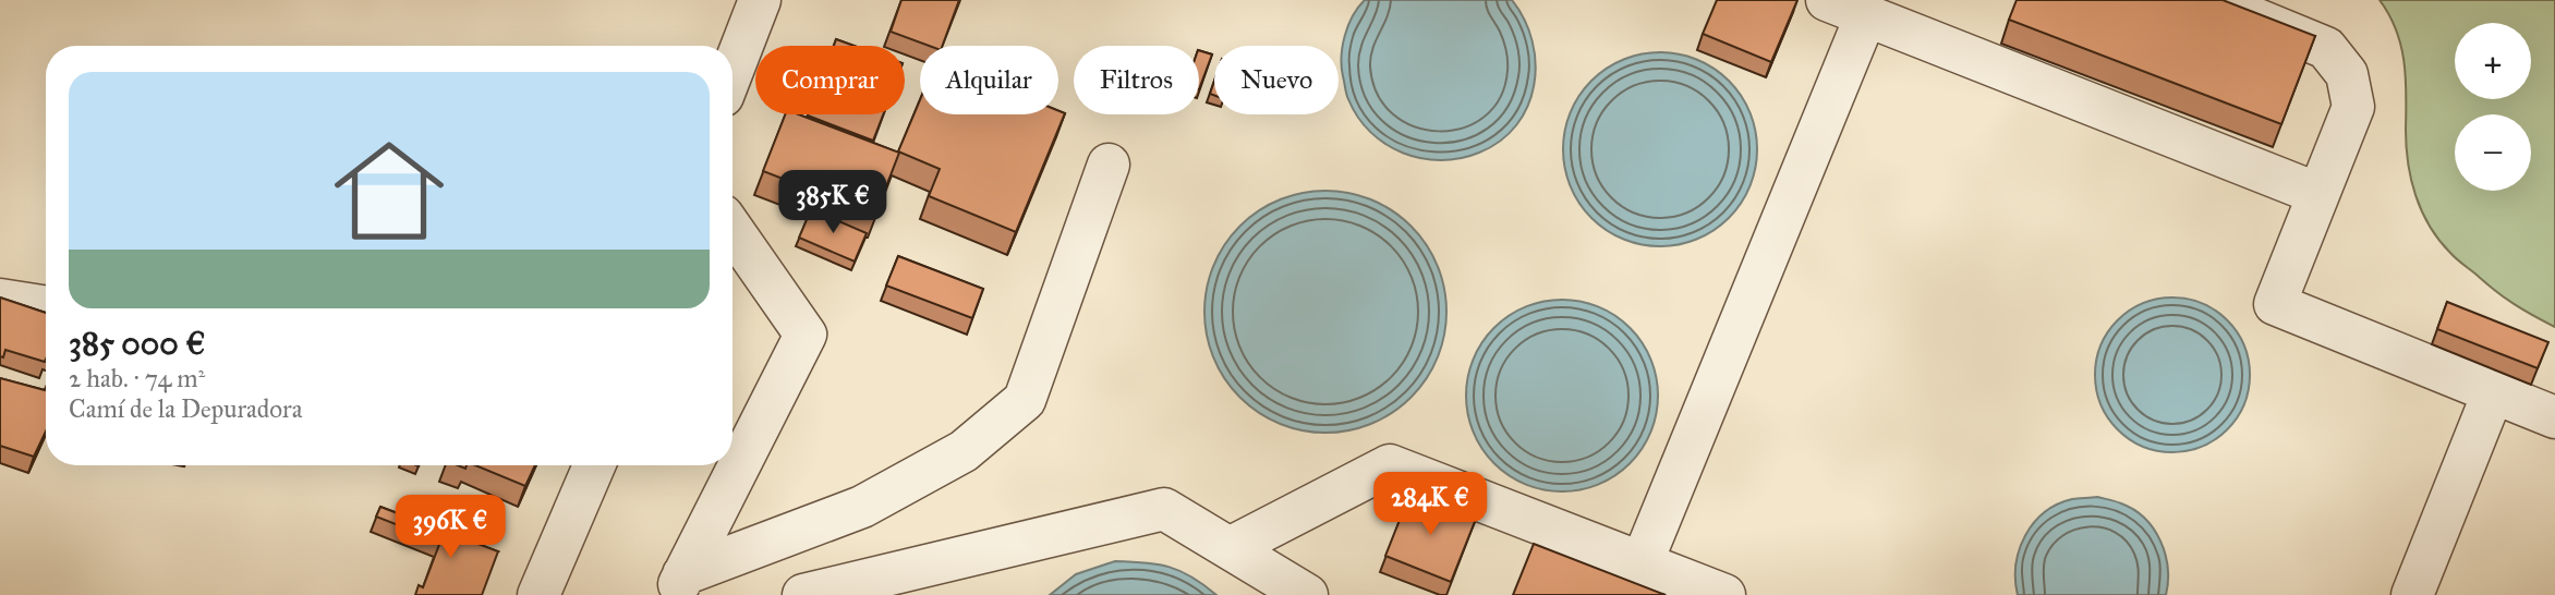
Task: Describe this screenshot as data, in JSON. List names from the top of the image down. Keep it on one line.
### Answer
{"page":{"map_buttons":["+","−"],"chip":["Comprar","Alquilar","Filtros","Nuevo"],"list":[{"name":"385 000 €","note":"2 hab. · 74 m² · Camí de la Depuradora"}],"price":["385K €","284K €","396K €"]}}
